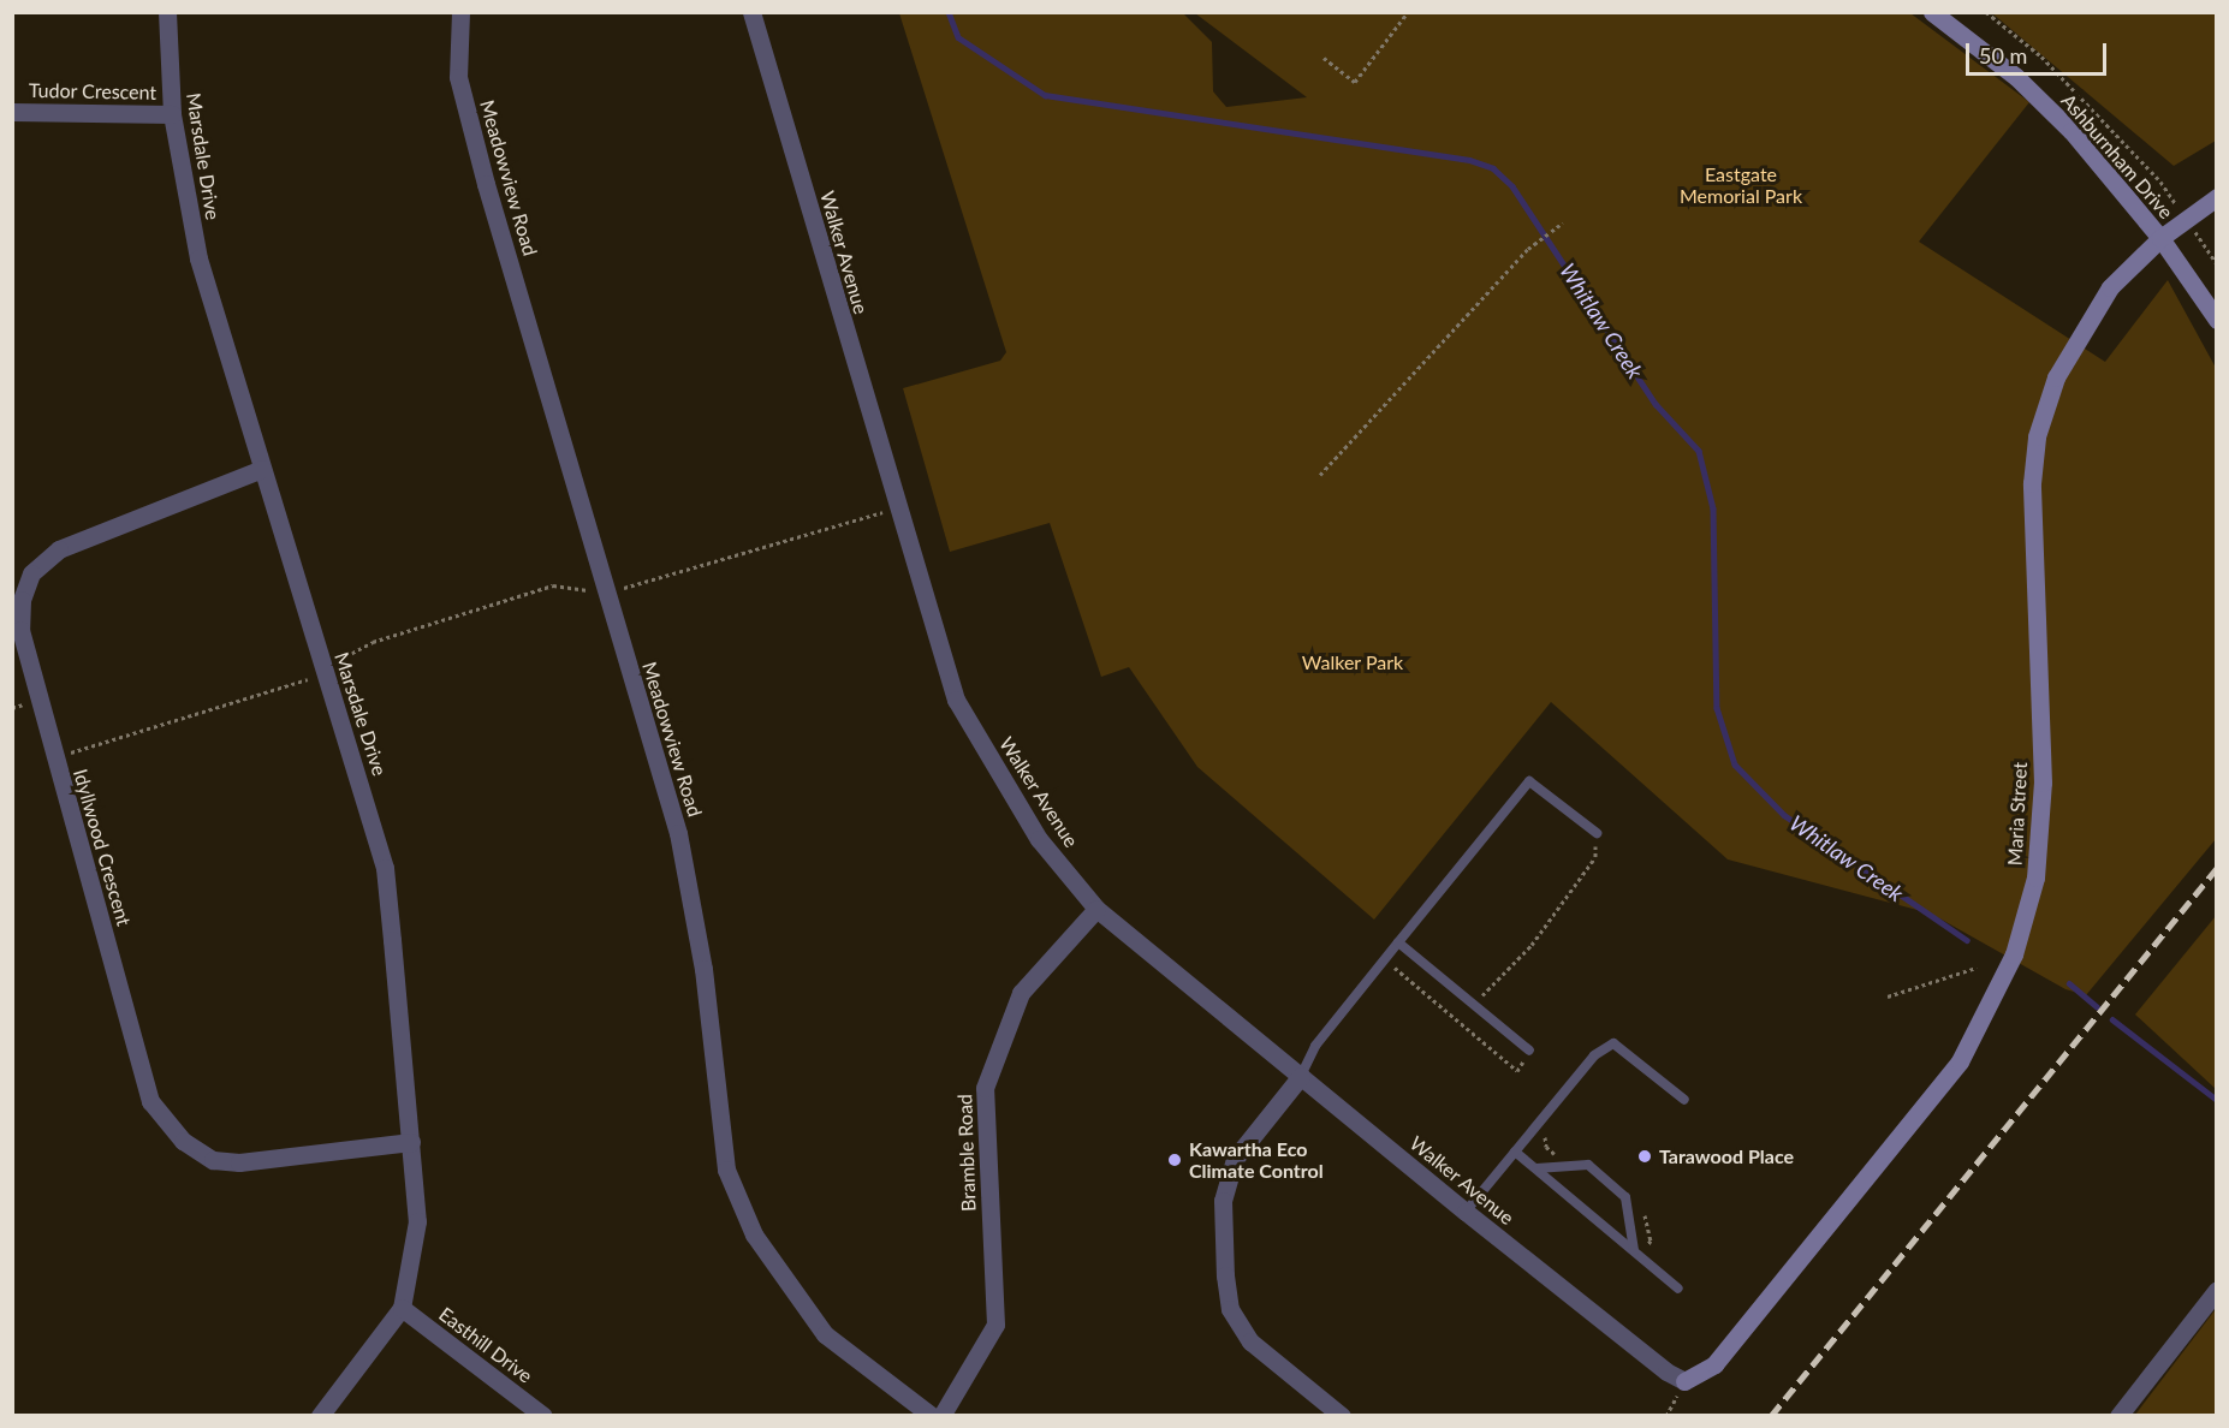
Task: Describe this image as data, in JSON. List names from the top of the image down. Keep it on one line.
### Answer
{"streets":{"street":["Tudor Crescent","Marsdale Drive","Ashburnham Drive","Meadowview Road","Walker Avenue","Maria Street","Idyllwood Crescent","Bramble Road","Easthill Drive"]},"crossings":[["Tudor Crescent","Marsdale Drive"],["Marsdale Drive","Idyllwood Crescent"],["Marsdale Drive","Easthill Drive"],["Ashburnham Drive","Maria Street"],["Walker Avenue","Maria Street"],["Walker Avenue","Bramble Road"]],"water":["Whitlaw Creek"],"parks":["Eastgate Memorial Park","Walker Park"],"places":["Tarawood Place","Kawartha Eco Climate Control"],"scale_bar":"50 m"}
